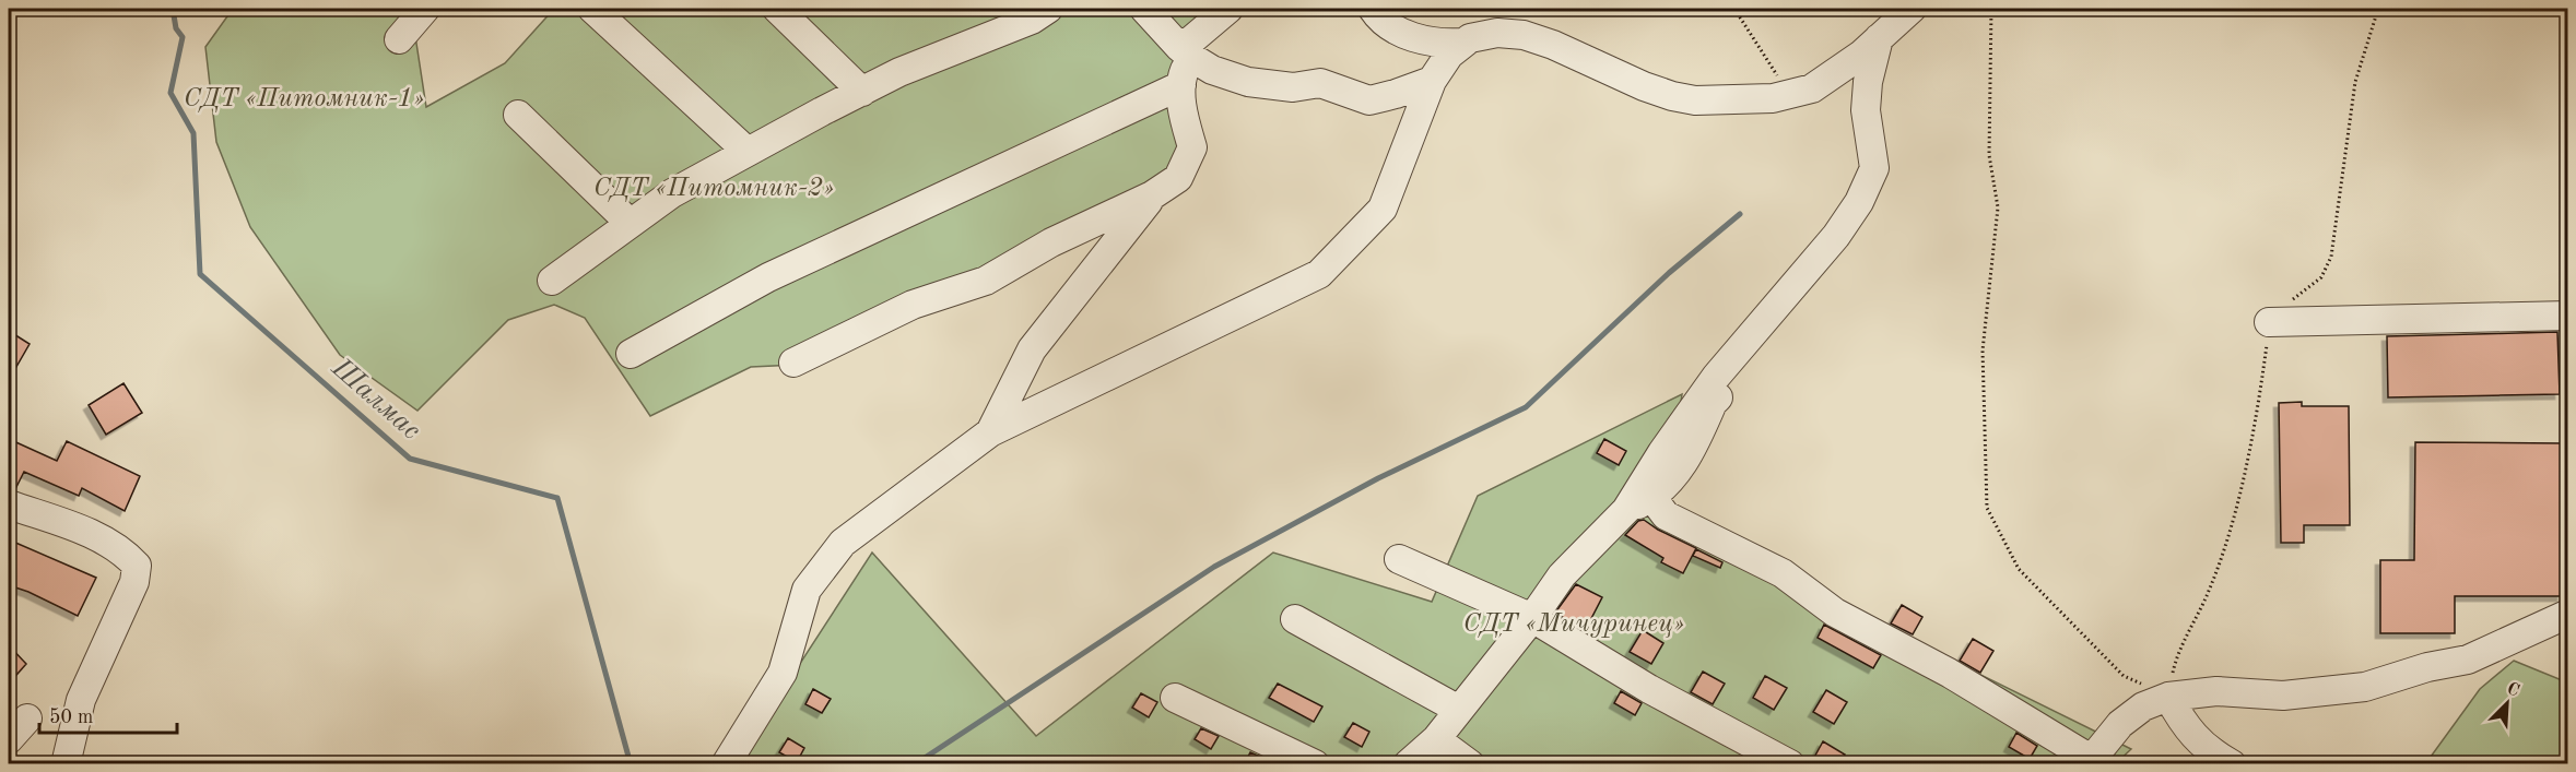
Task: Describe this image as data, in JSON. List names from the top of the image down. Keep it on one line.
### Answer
{"water":["Шалмас"],"parks":["СДТ «Питомник-1»","СДТ «Питомник-2»","СДТ «Мичуринец»"],"scale_bar":"50 m","north":"top right"}
